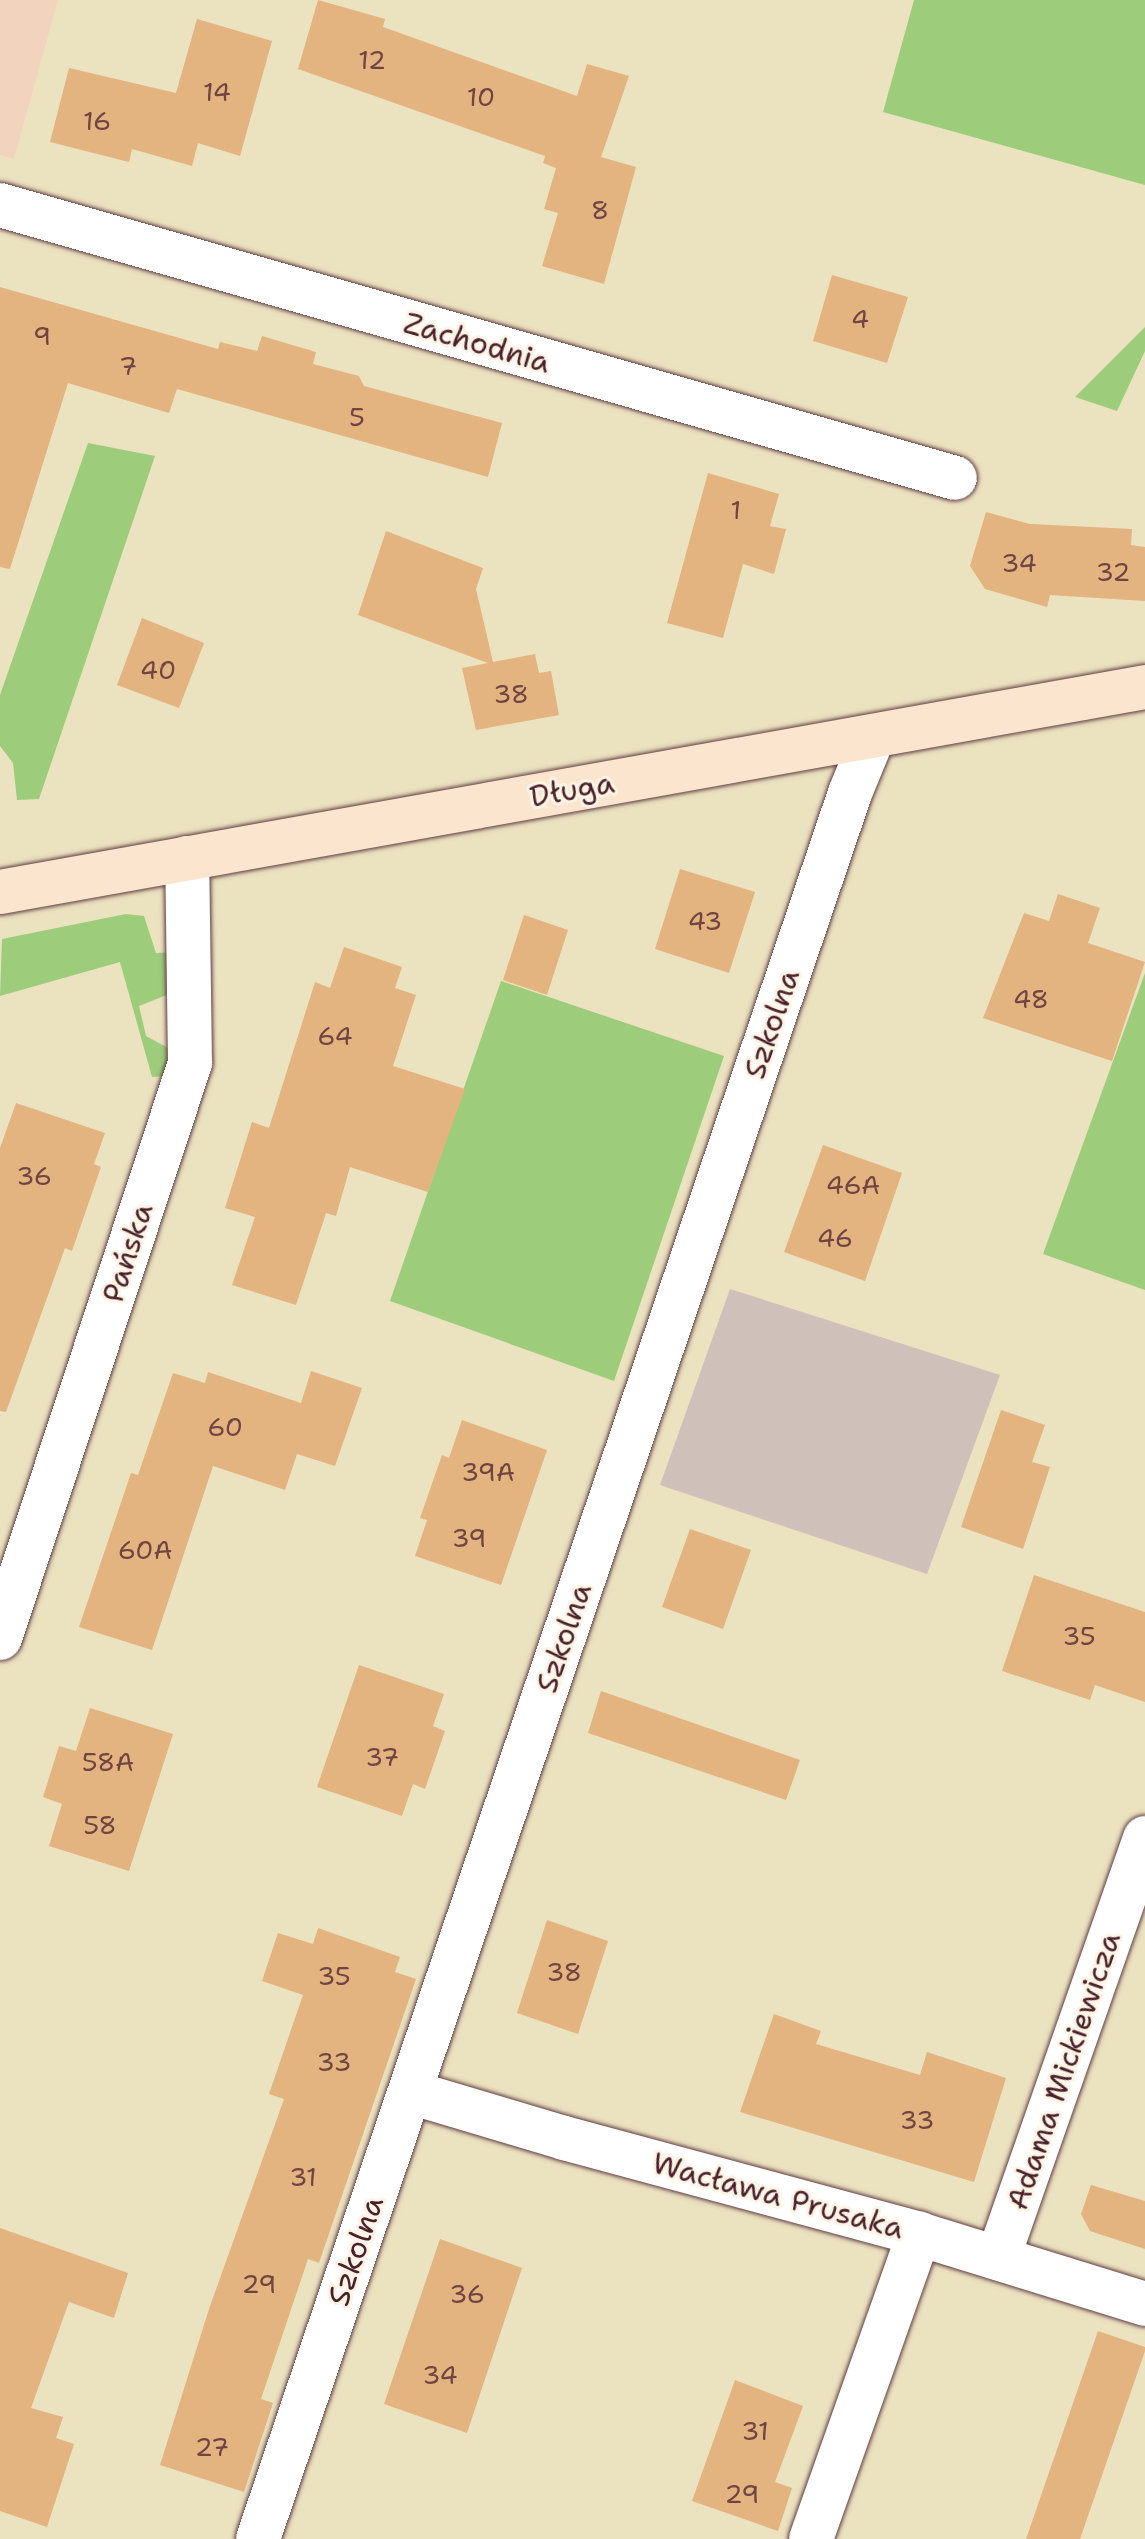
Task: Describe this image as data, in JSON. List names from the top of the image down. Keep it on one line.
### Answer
{"streets":{"street":["Zachodnia","Długa","Szkolna","Pańska","Adama Mickiewicza","Wacława Prusaka"]},"crossings":[["Długa","Szkolna"],["Długa","Pańska"],["Szkolna","Wacława Prusaka"],["Adama Mickiewicza","Wacława Prusaka"]],"house_numbers":["12","14","10","16","8","4","9","7","5","1","34","32","40","38","43","48","64","36","46A","46","60","39A","39","60A","35","37","58A","58","38","35","33","33","31","29","36","34","31","27","29"]}
